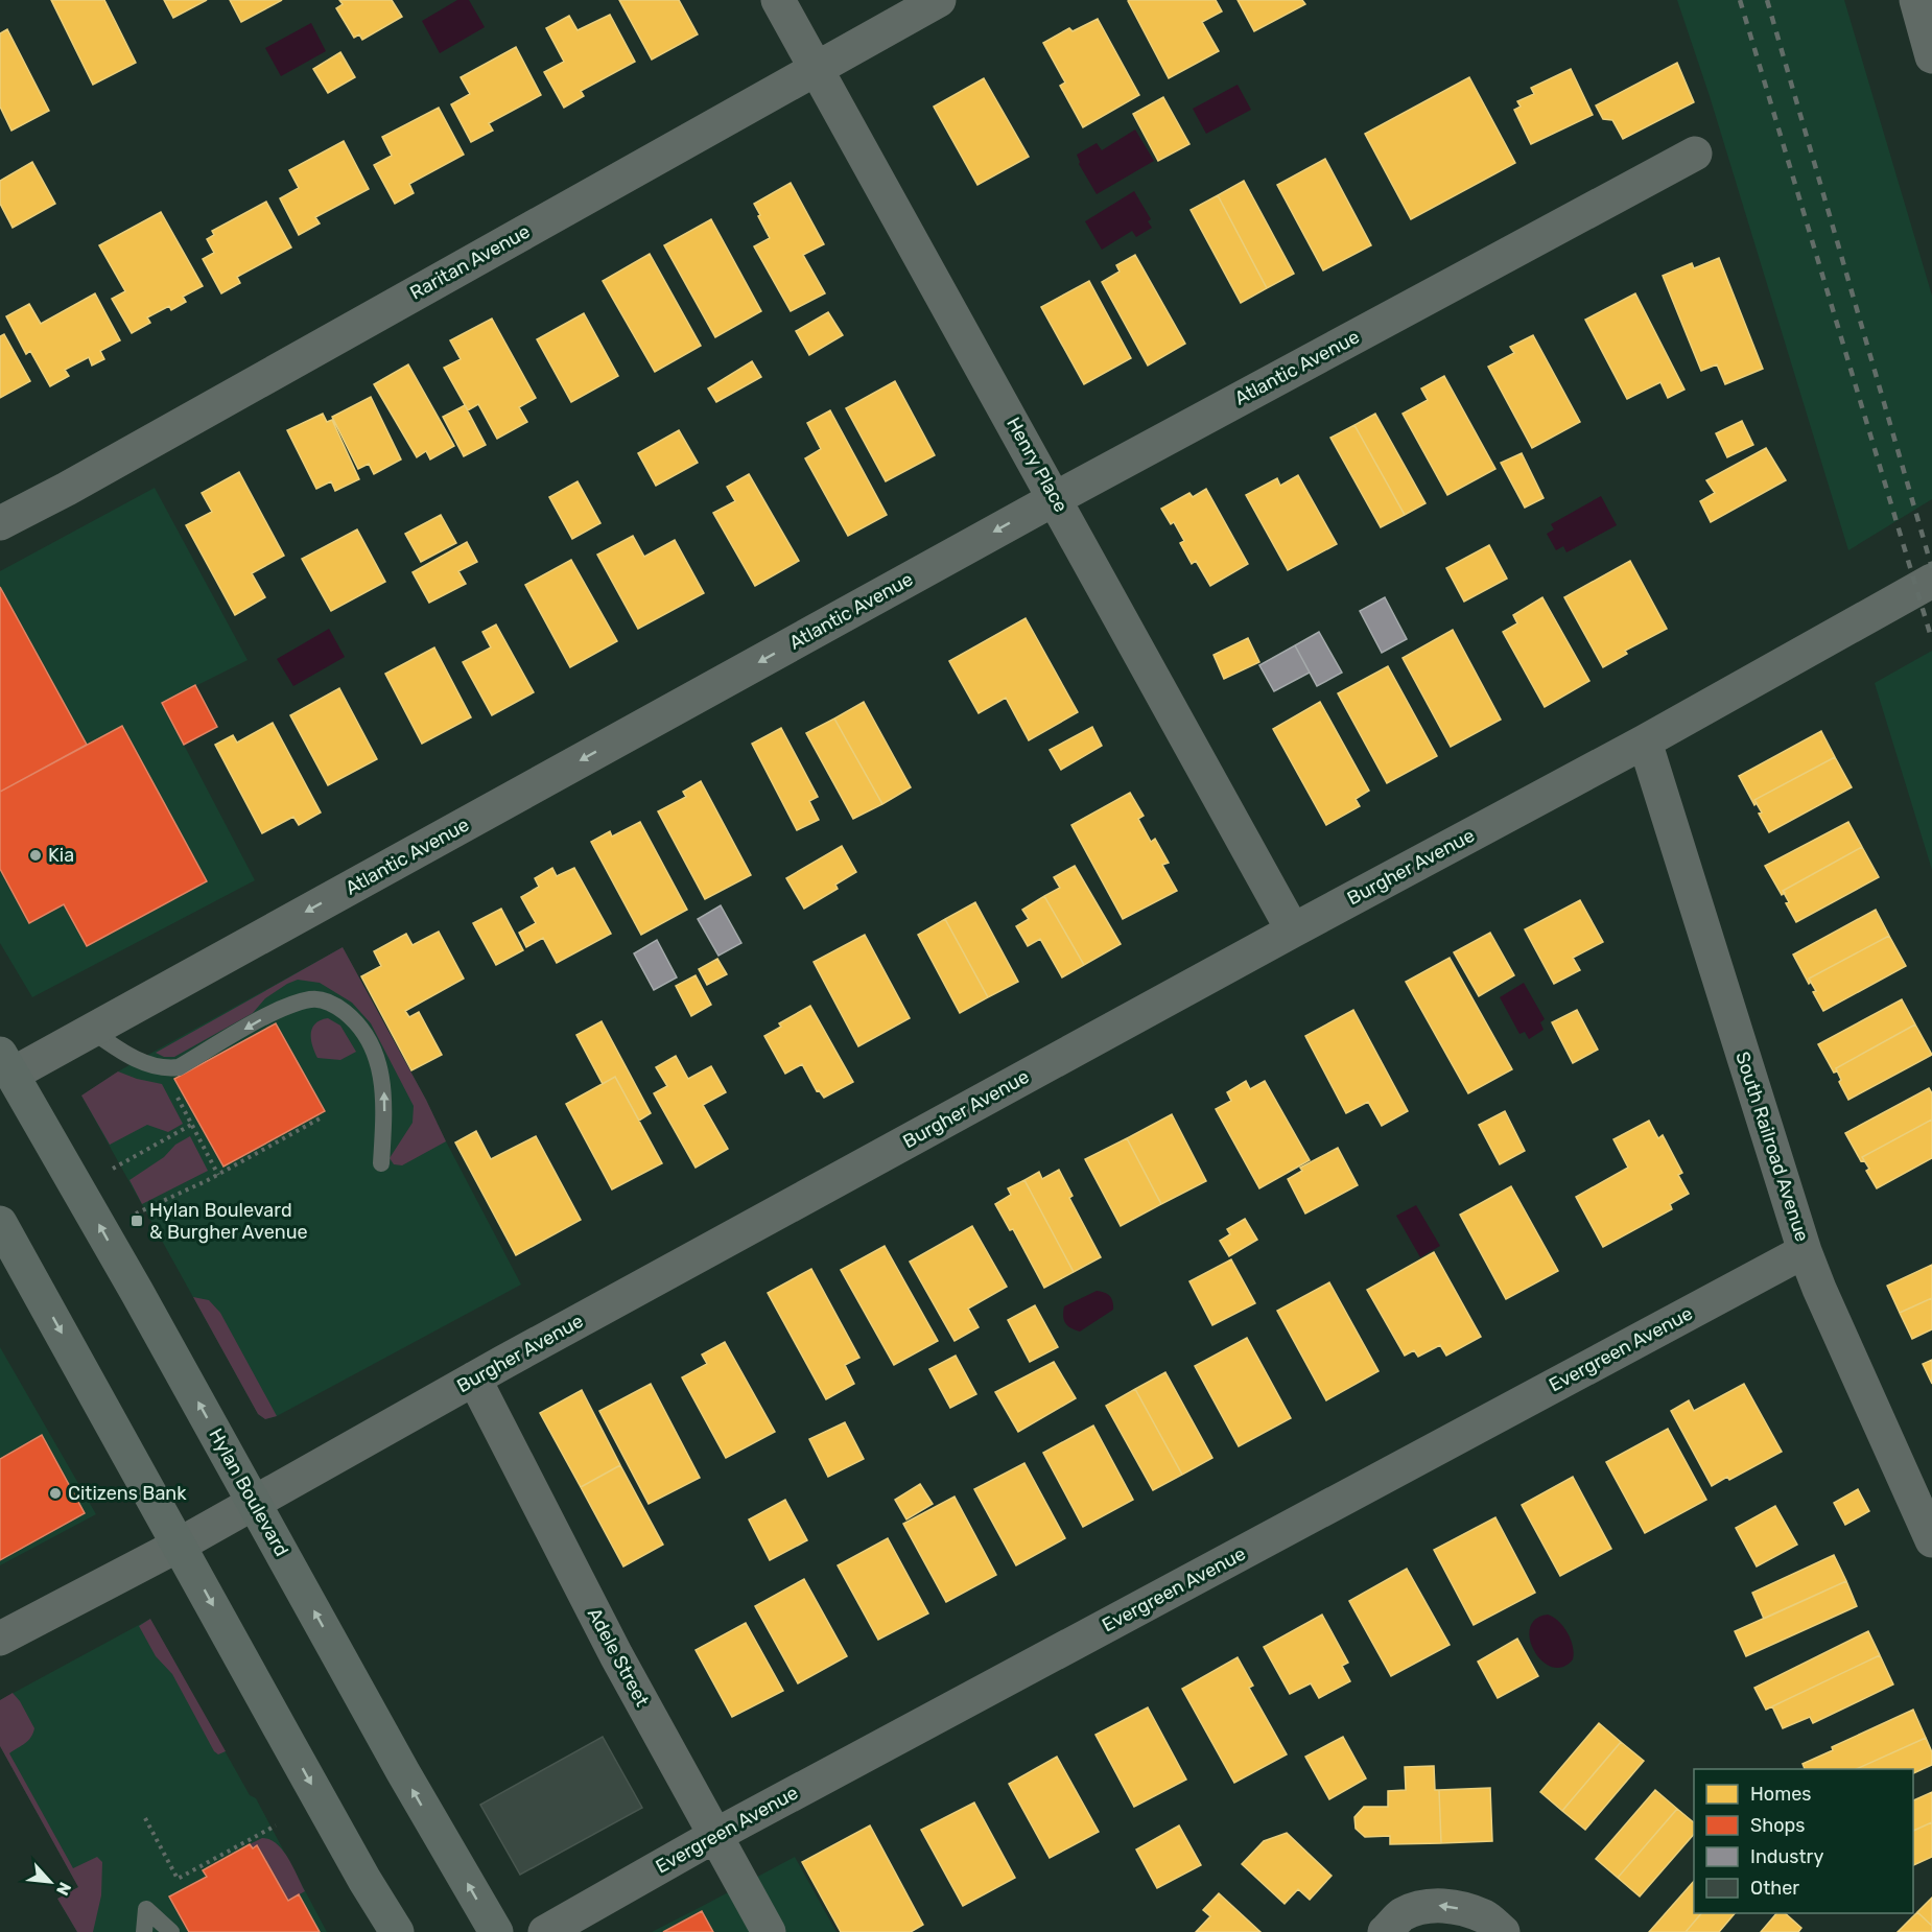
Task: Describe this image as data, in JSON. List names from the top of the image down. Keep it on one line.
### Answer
{"streets":{"main road":["Hylan Boulevard"],"street":["Raritan Avenue","Atlantic Avenue","Henry Place","Burgher Avenue","South Railroad Avenue","Evergreen Avenue","Adele Street"]},"crossings":[["Raritan Avenue","Henry Place"],["Atlantic Avenue","Henry Place"],["Atlantic Avenue","Hylan Boulevard"],["Henry Place","Burgher Avenue"],["Burgher Avenue","South Railroad Avenue"],["Burgher Avenue","Hylan Boulevard"],["Burgher Avenue","Adele Street"],["South Railroad Avenue","Evergreen Avenue"],["Evergreen Avenue","Adele Street"]],"one_way":["Atlantic Avenue"],"places":{"other":["Kia","Citizens Bank"],"transit":["Hylan Boulevard & Burgher Avenue"]},"legend":["Homes","Shops","Industry","Other"],"north":"bottom right"}
